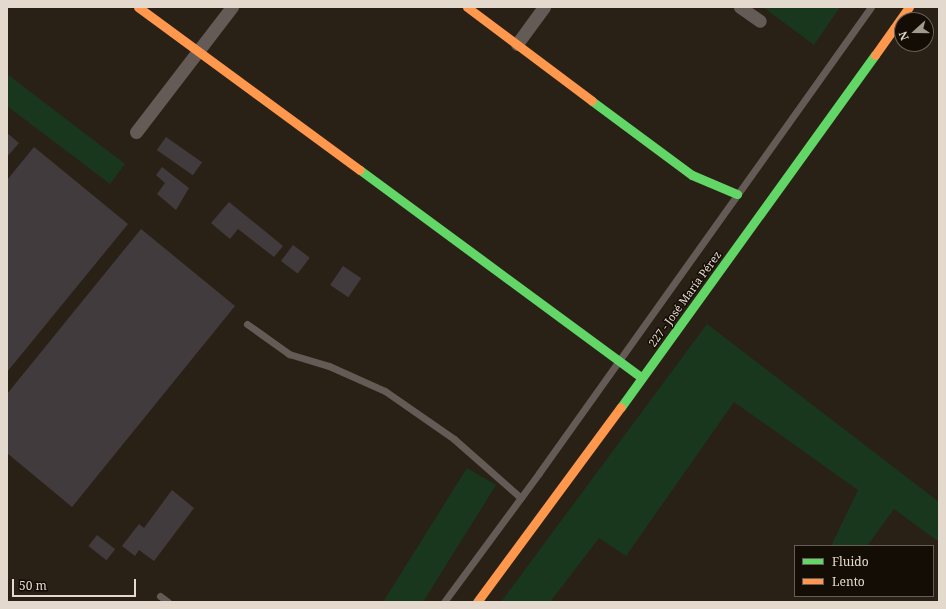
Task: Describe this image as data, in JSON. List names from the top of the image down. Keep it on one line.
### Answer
{"streets":{"street":["227 - José María Pérez"]},"legend":["Fluido","Lento"],"scale_bar":"50 m","north":"left"}
